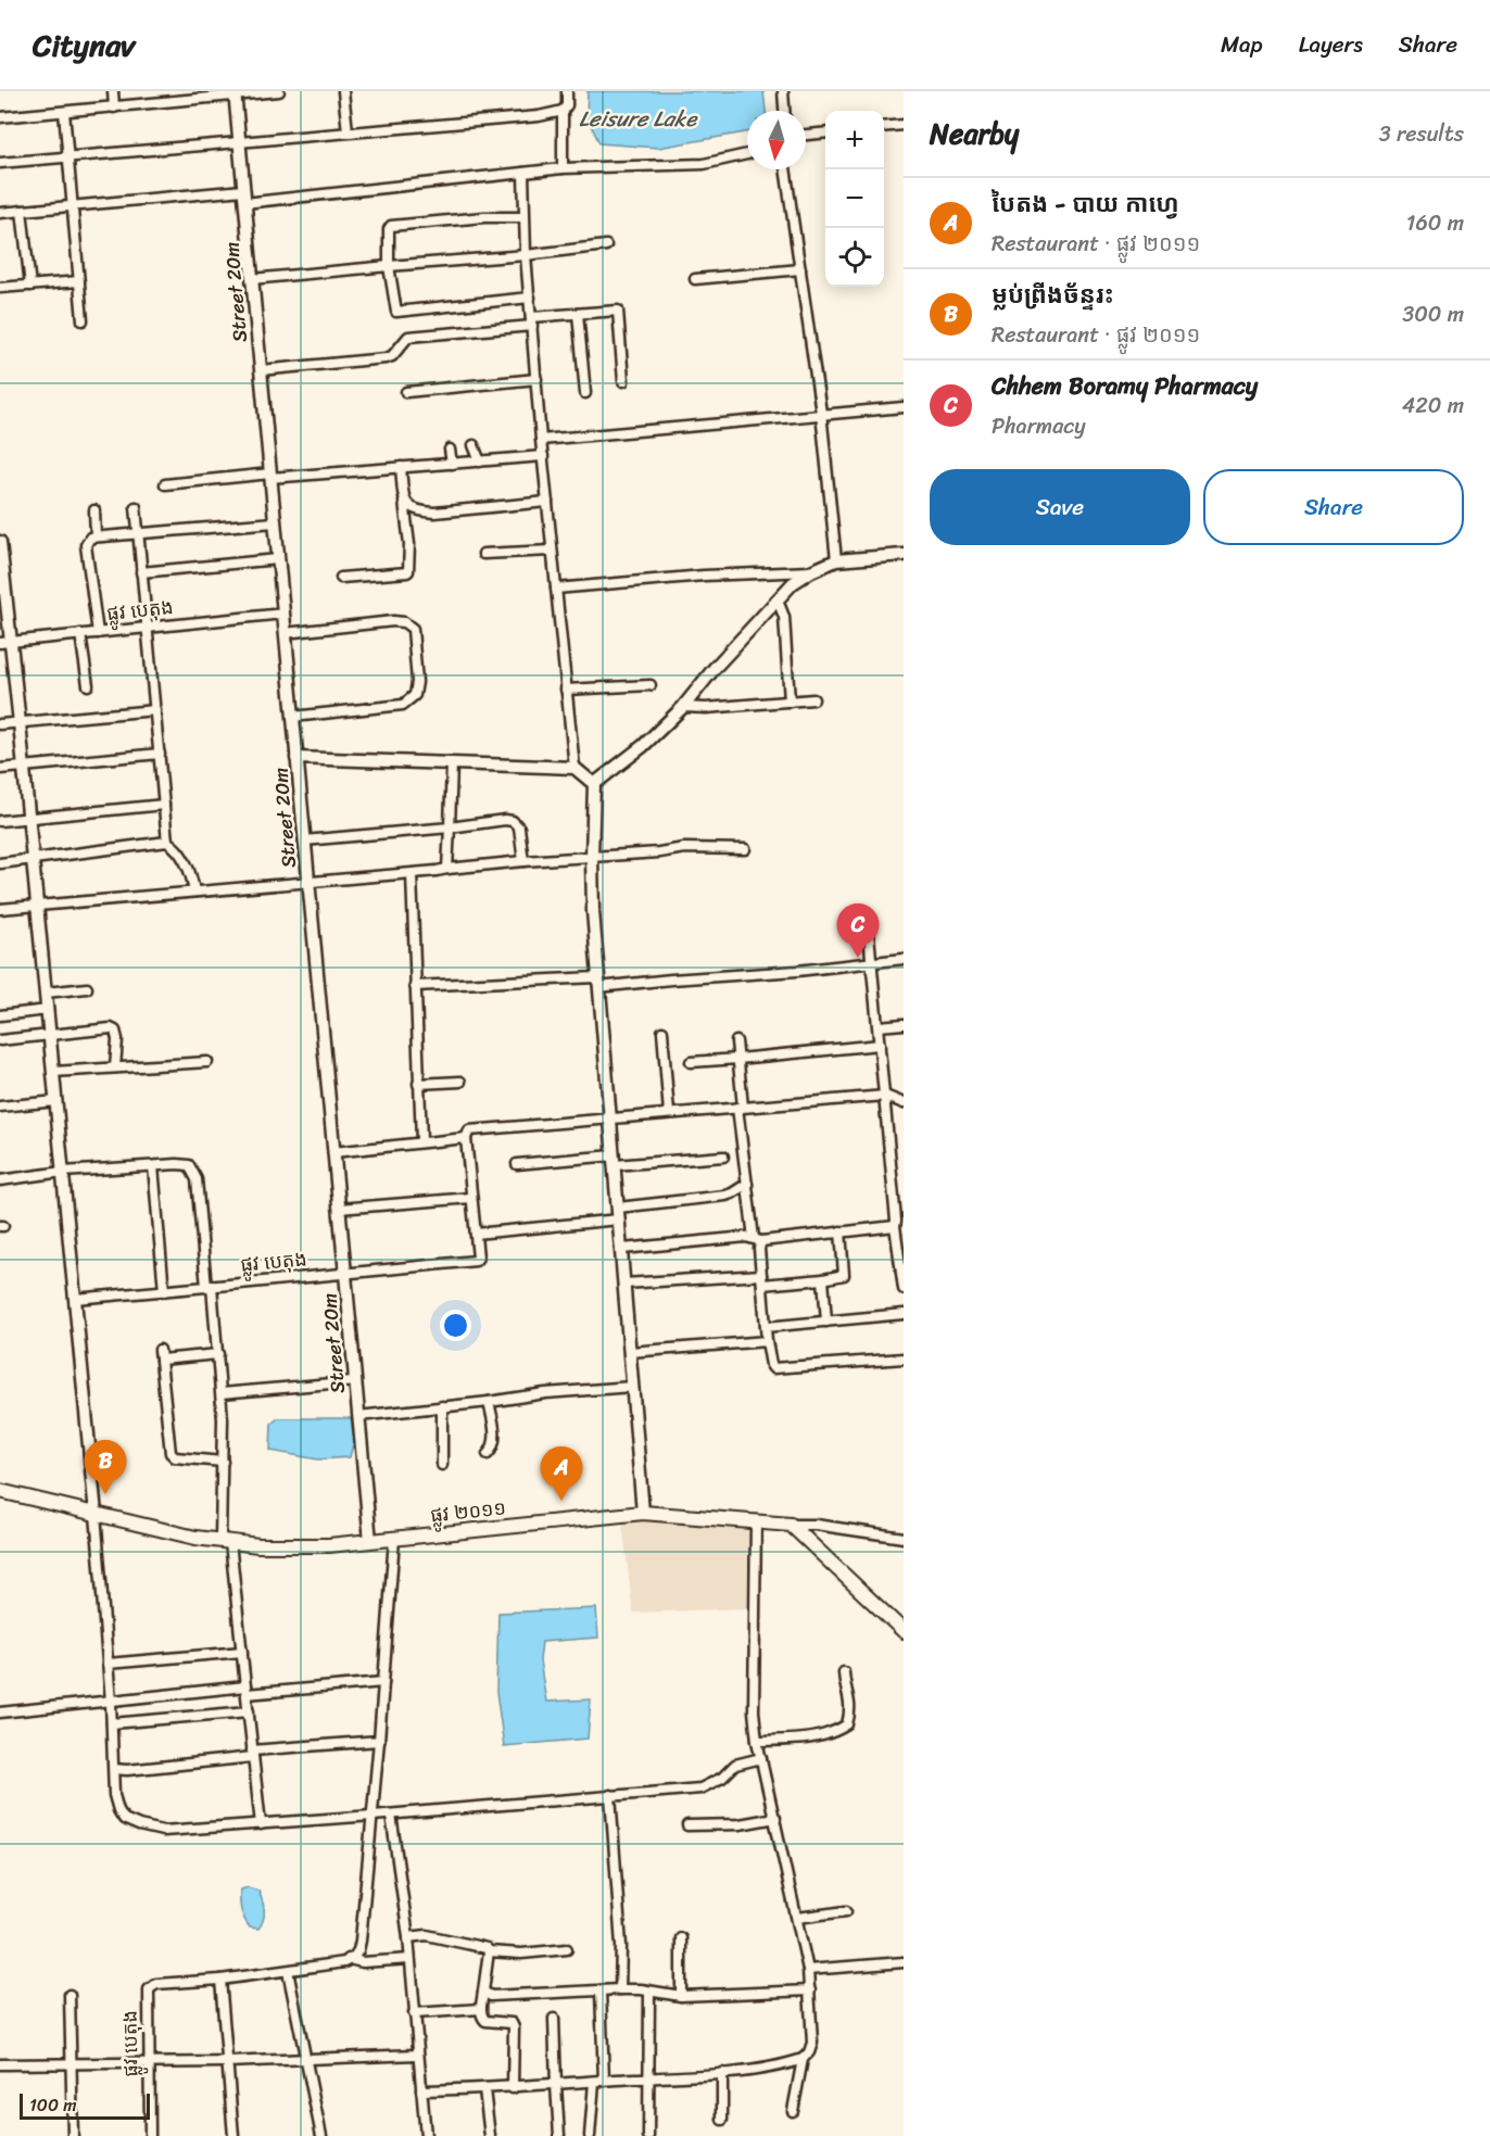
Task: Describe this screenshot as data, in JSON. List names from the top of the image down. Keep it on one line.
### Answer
{"streets":{"main road":["ផ្លូវ ២០១១"],"street":["Street 20m","ផ្លូវ បេតុង"]},"crossings":[["Street 20m","ផ្លូវ បេតុង"],["Street 20m","ផ្លូវ ២០១១"]],"water":["Leisure Lake"],"scale_bar":"100 m","north":"bottom","page":{"header":"Citynav","nav":["Map","Layers","Share"],"heading":["Nearby","3 results"],"map_buttons":["+","−"],"list":[{"mark":"A","name":"បៃតង - បាយ កាហ្វេ","note":"Restaurant · ផ្លូវ ២០១១","value":"160 m"},{"mark":"B","name":"ម្លប់ព្រីងច័ន្ទរះ","note":"Restaurant · ផ្លូវ ២០១១","value":"300 m"},{"mark":"C","name":"Chhem Boramy Pharmacy","note":"Pharmacy","value":"420 m"}],"buttons":["Save","Share"],"pins":["C","B","A"],"scale":"100 m"}}
